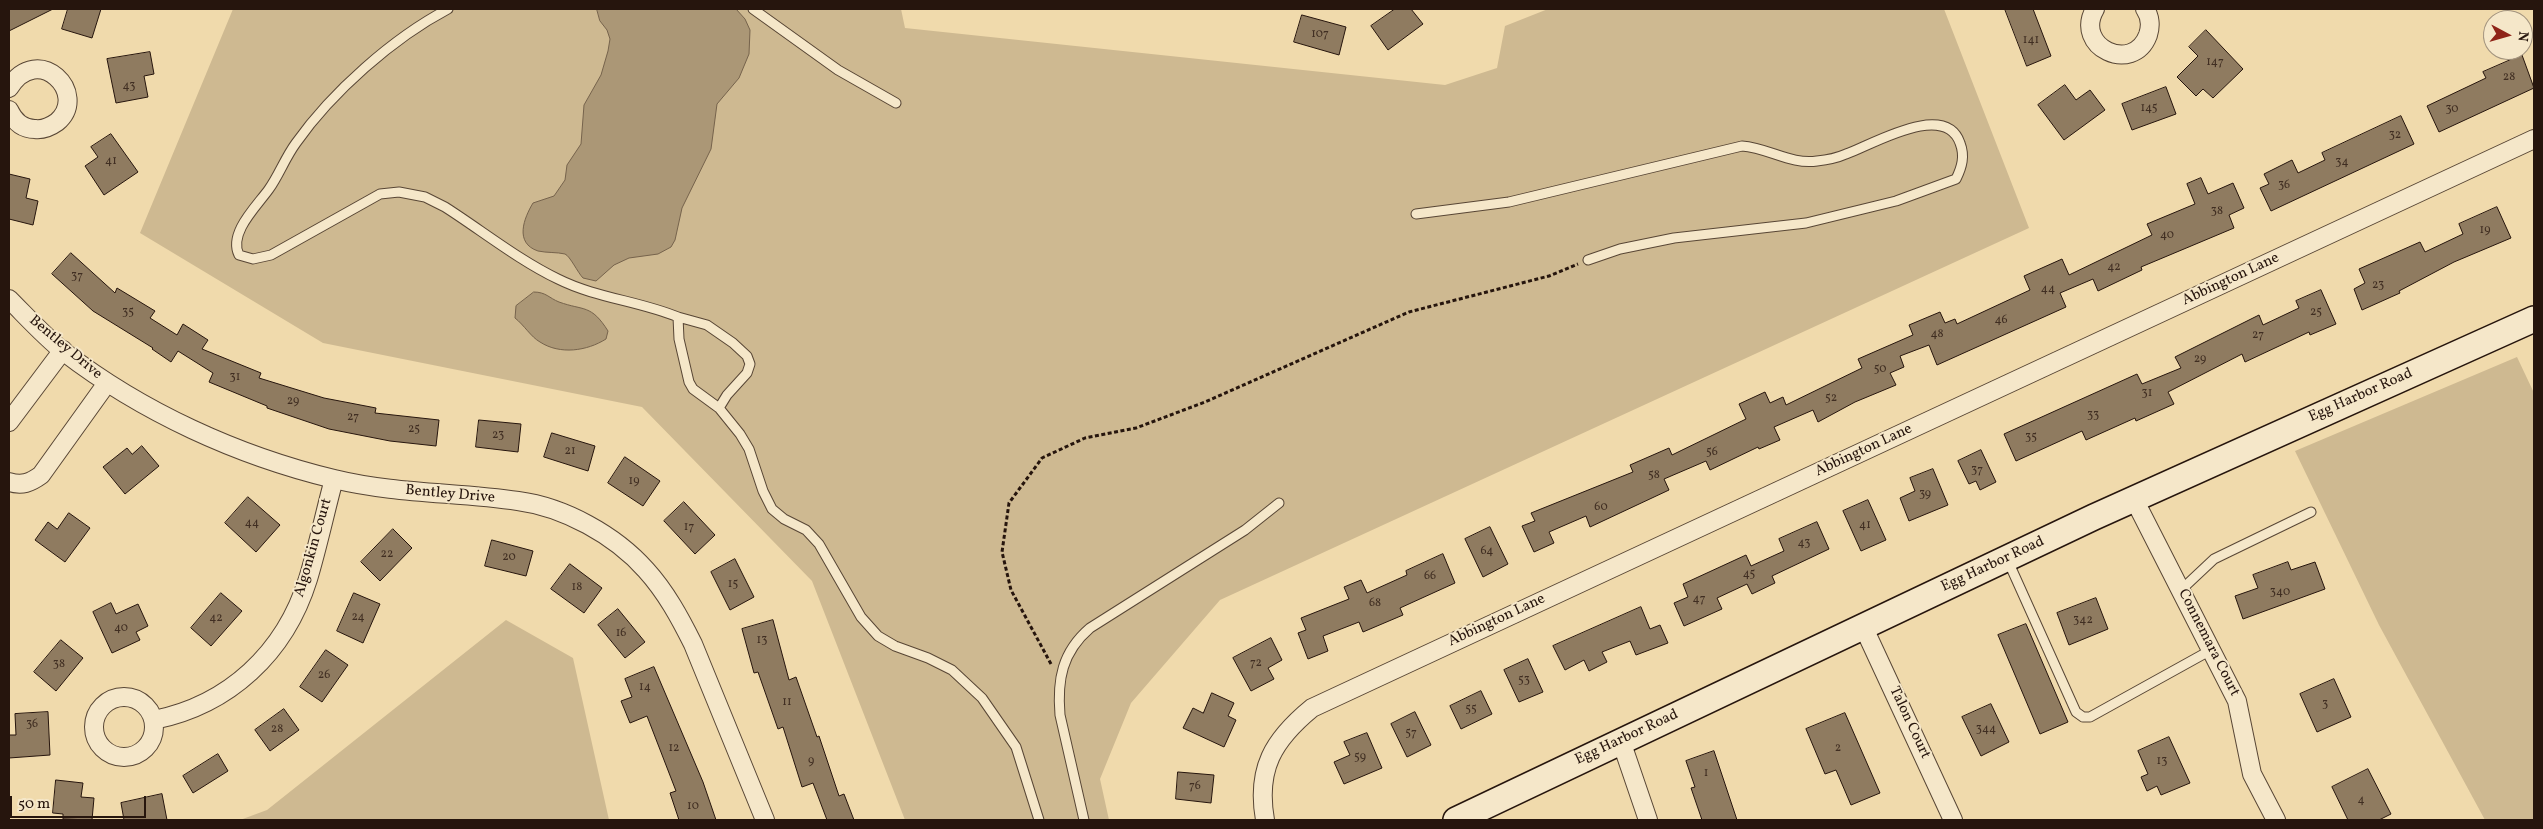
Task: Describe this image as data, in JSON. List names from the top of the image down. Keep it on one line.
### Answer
{"streets":{"main road":["Egg Harbor Road"],"street":["Abbington Lane","Bentley Drive","Algonkin Court","Connemara Court","Talon Court"]},"crossings":[["Bentley Drive","Algonkin Court"],["Egg Harbor Road","Connemara Court"],["Egg Harbor Road","Talon Court"]],"house_numbers":["107","141","147","28","43","145","30","32","41","34","36","38","19","40","42","37","23","44","35","25","46","48","27","29","50","31","31","52","29","33","27","25","23","35","21","56","37","58","19","39","60","44","41","17","43","64","22","20","45","66","15","18","340","47","68","24","42","342","40","16","13","72","38","26","53","14","11","3","55","36","28","344","57","12","2","59","9","13","1","76","4","10"],"scale_bar":"50 m","north":"right"}
